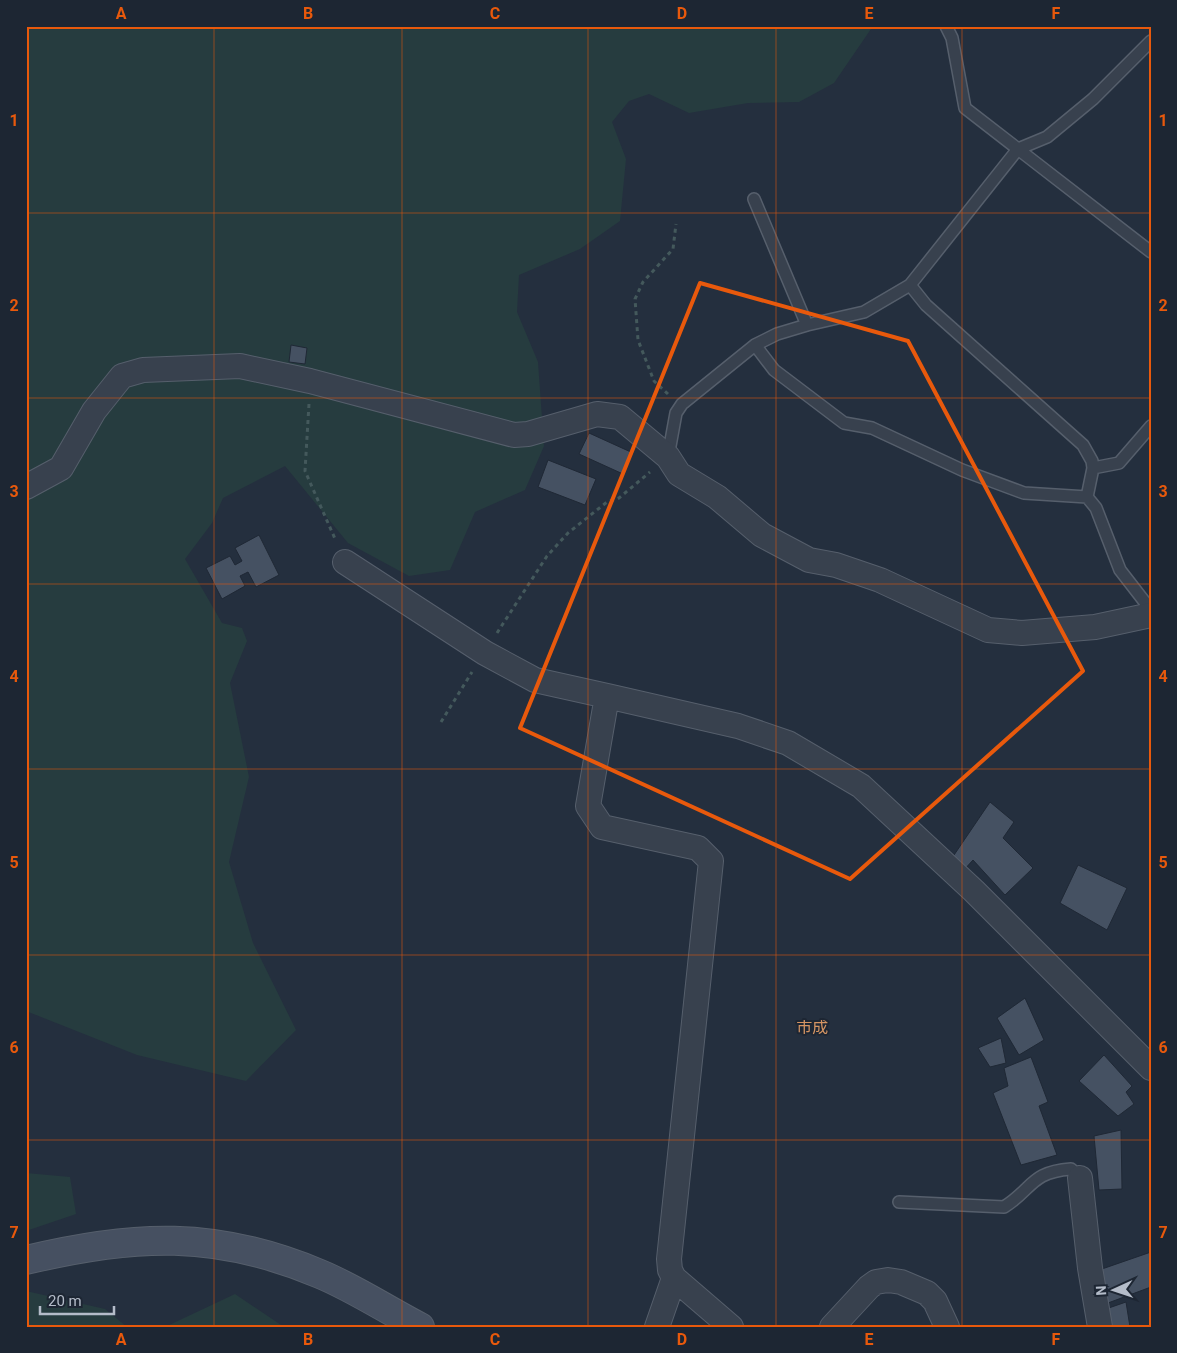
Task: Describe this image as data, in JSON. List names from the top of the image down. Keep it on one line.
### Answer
{"districts":["市成"],"scale_bar":"20 m","north":"left","grid":{"columns":["A","B","C","D","E","F"],"rows":["1","2","3","4","5","6","7"]}}
